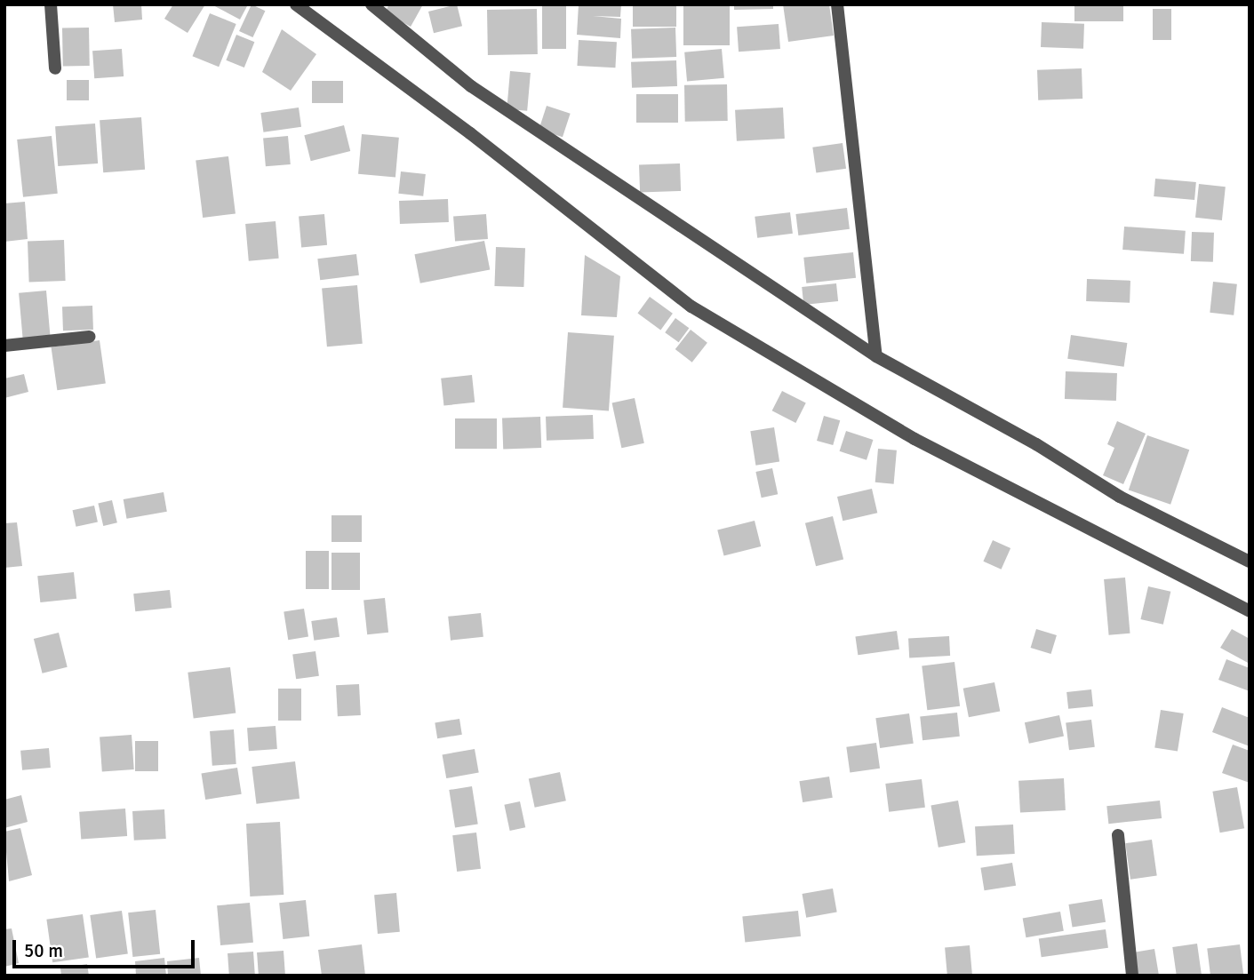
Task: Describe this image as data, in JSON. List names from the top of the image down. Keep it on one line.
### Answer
{"scale_bar":"50 m"}
